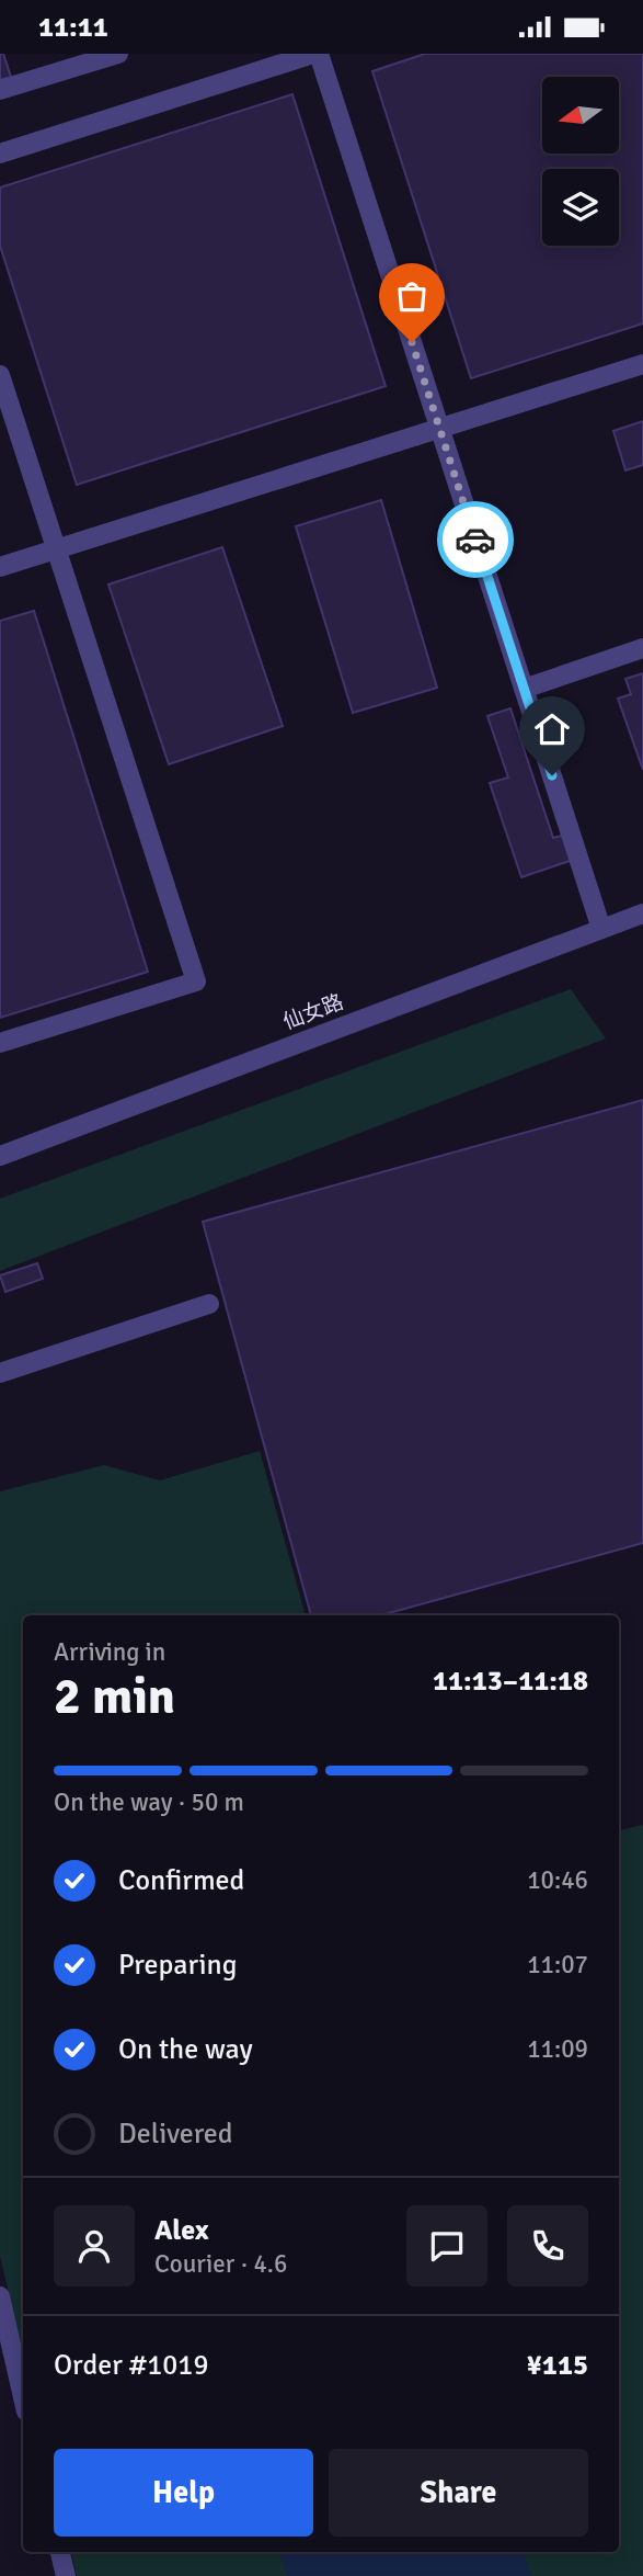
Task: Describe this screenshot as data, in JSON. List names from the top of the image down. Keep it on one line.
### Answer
{"streets":{"street":["仙女路"]},"north":"left","page":{"status":"11:11","heading":["2 min","Arriving in","11:13–11:18"],"panel":["Alex","Courier · 4.6","Order #1019","¥115"],"bar":"On the way · 50 m","list":[["Confirmed","10:46"],["Preparing","11:07"],["On the way","11:09"],"Delivered"],"buttons":["Help","Share"]}}
